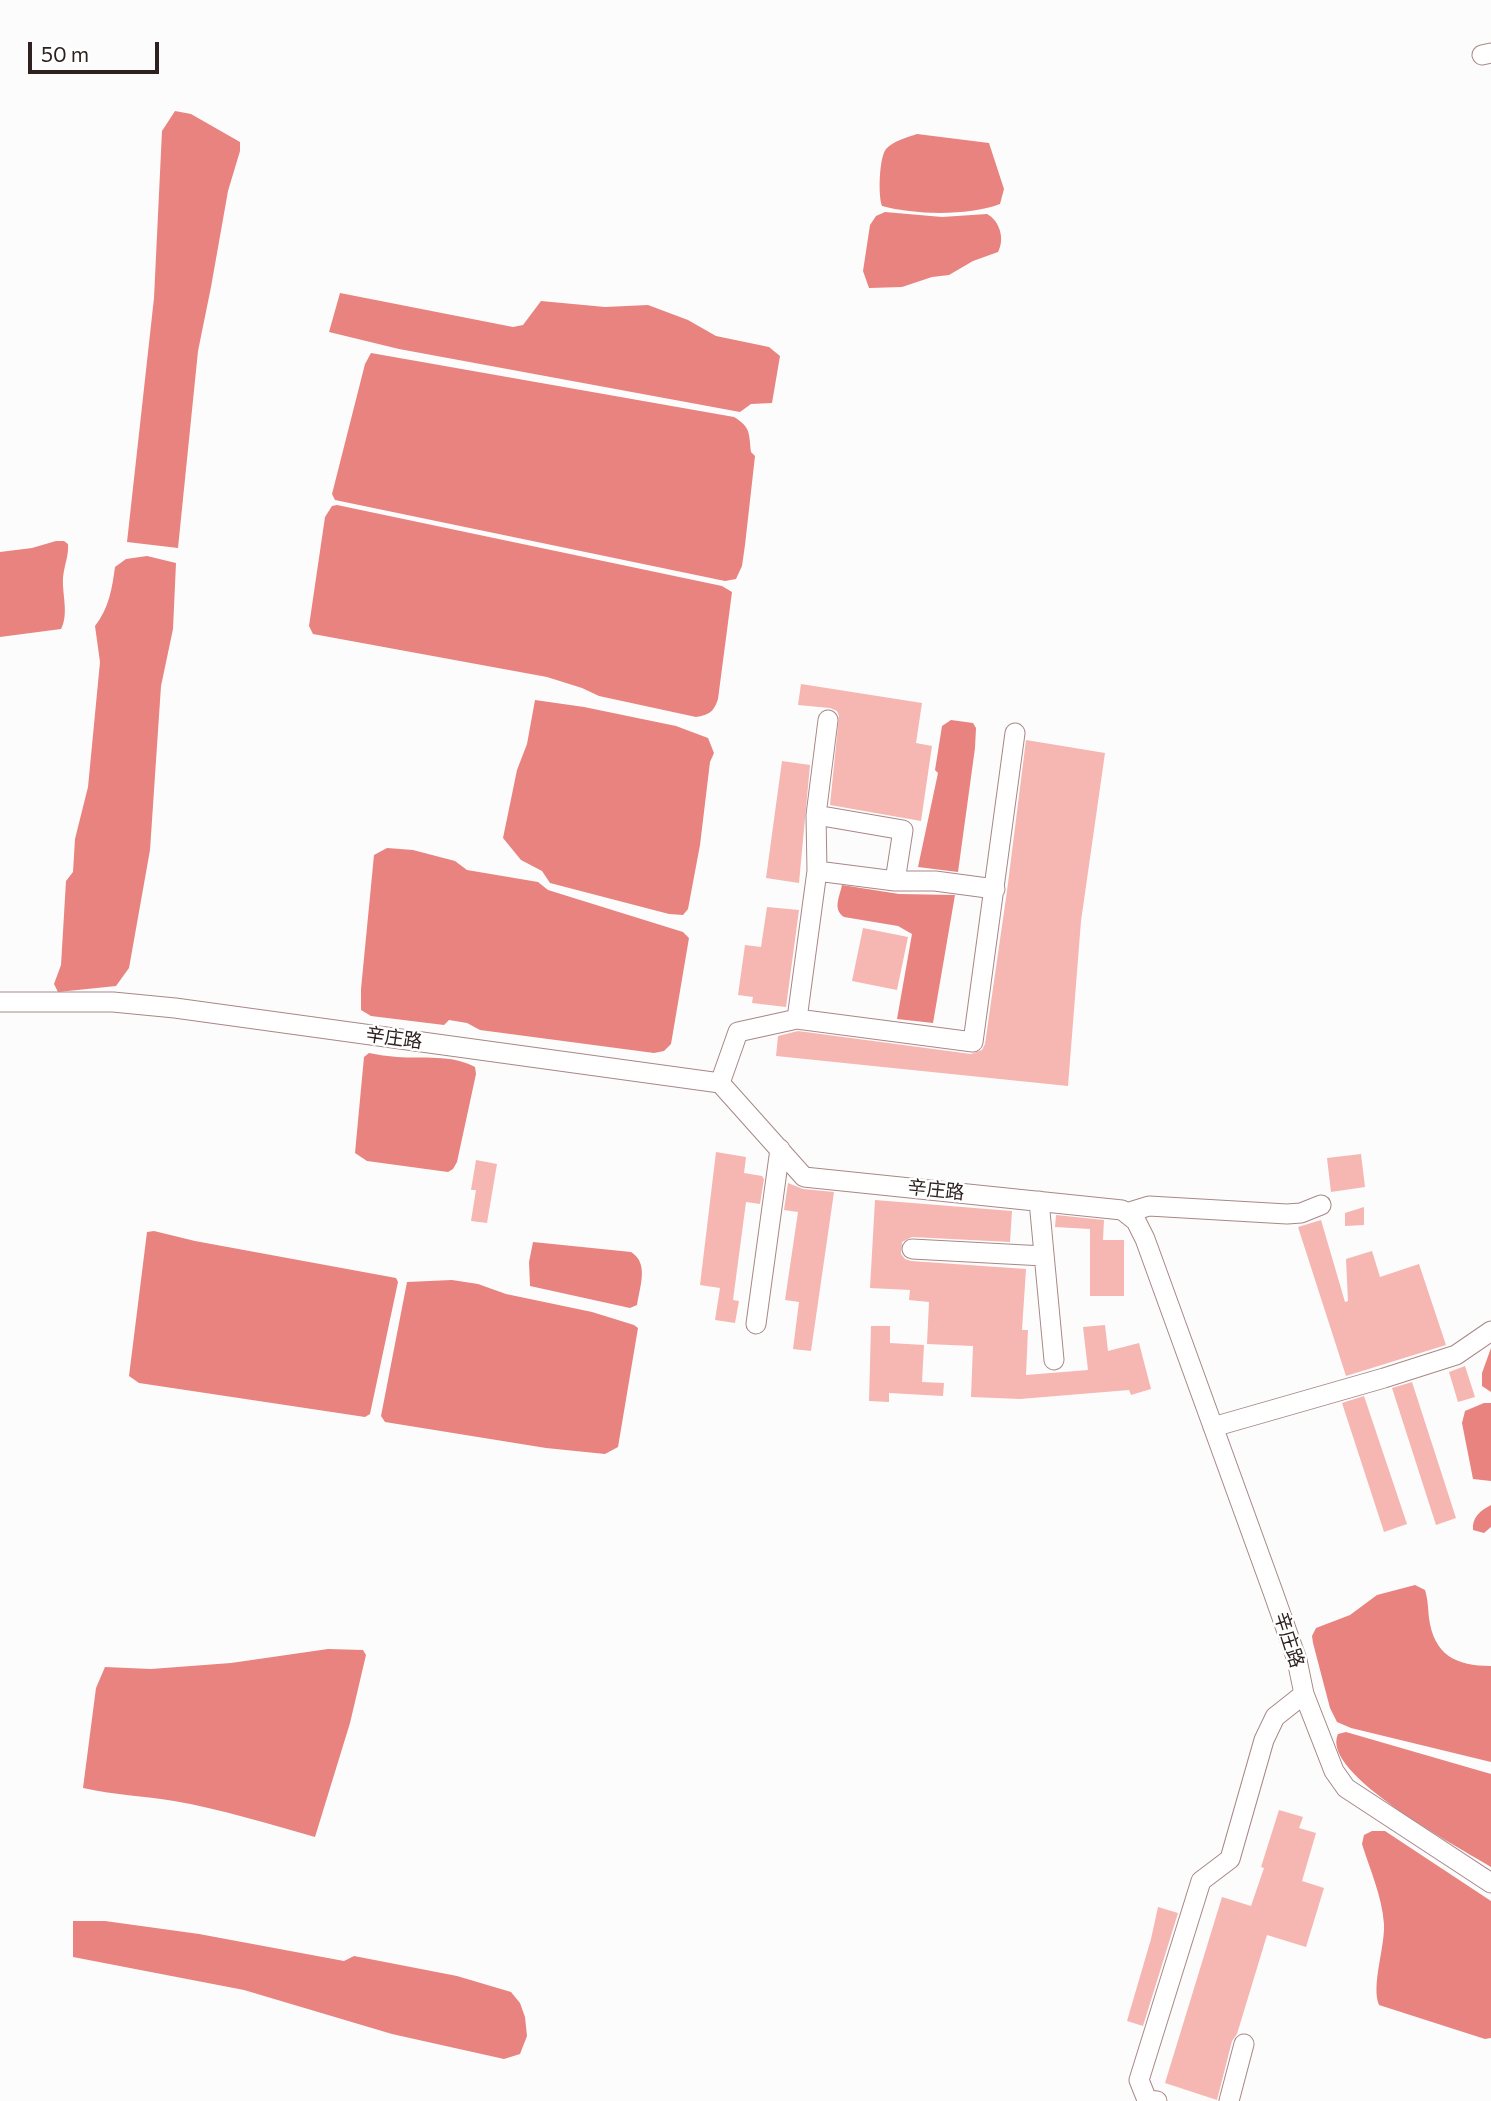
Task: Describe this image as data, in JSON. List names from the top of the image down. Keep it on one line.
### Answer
{"streets":{"street":["辛庄路"]},"scale_bar":"50 m"}
